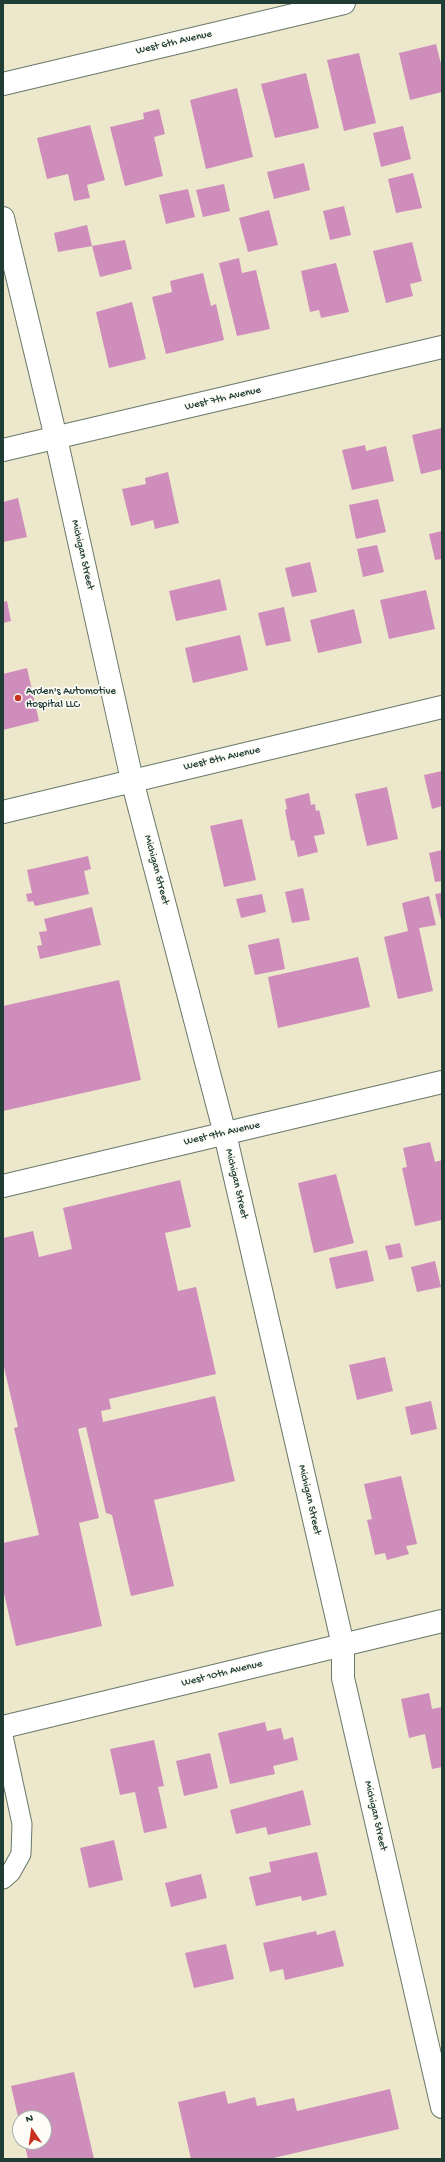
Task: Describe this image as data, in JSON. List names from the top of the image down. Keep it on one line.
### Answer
{"streets":{"street":["West 6th Avenue","West 7th Avenue","Michigan Street","West 8th Avenue","West 9th Avenue","West 10th Avenue"]},"crossings":[["West 7th Avenue","Michigan Street"],["Michigan Street","West 8th Avenue"],["Michigan Street","West 9th Avenue"],["Michigan Street","West 10th Avenue"]],"places":["Arden's Automotive Hospital LLC"],"north":"top"}
